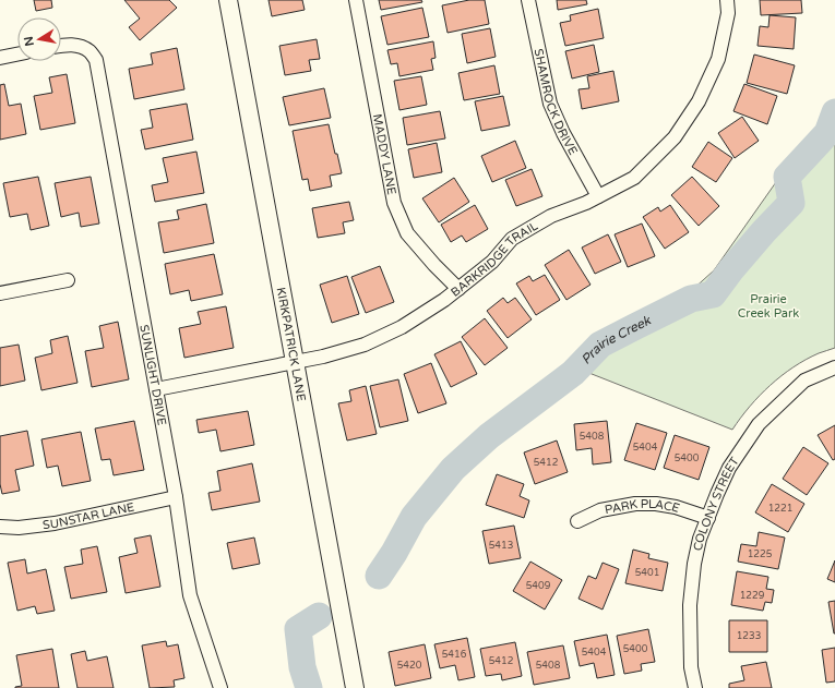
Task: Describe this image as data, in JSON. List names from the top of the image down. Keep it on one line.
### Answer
{"streets":{"street":["SHAMROCK DRIVE","MADDY LANE","BARKRIDGE TRAIL","KIRKPATRICK LANE","SUNLIGHT DRIVE","COLONY STREET","PARK PLACE","SUNSTAR LANE"]},"crossings":[["SHAMROCK DRIVE","BARKRIDGE TRAIL"],["MADDY LANE","BARKRIDGE TRAIL"],["BARKRIDGE TRAIL","KIRKPATRICK LANE"],["BARKRIDGE TRAIL","SUNLIGHT DRIVE"],["SUNLIGHT DRIVE","SUNSTAR LANE"],["COLONY STREET","PARK PLACE"]],"water":["Prairie Creek"],"parks":["Prairie Creek Park"],"house_numbers":["5408","5404","5400","5412","1221","5413","1225","5401","5409","1229","1233","5400","5404","5416","5412","5420","5408"],"north":"left"}
